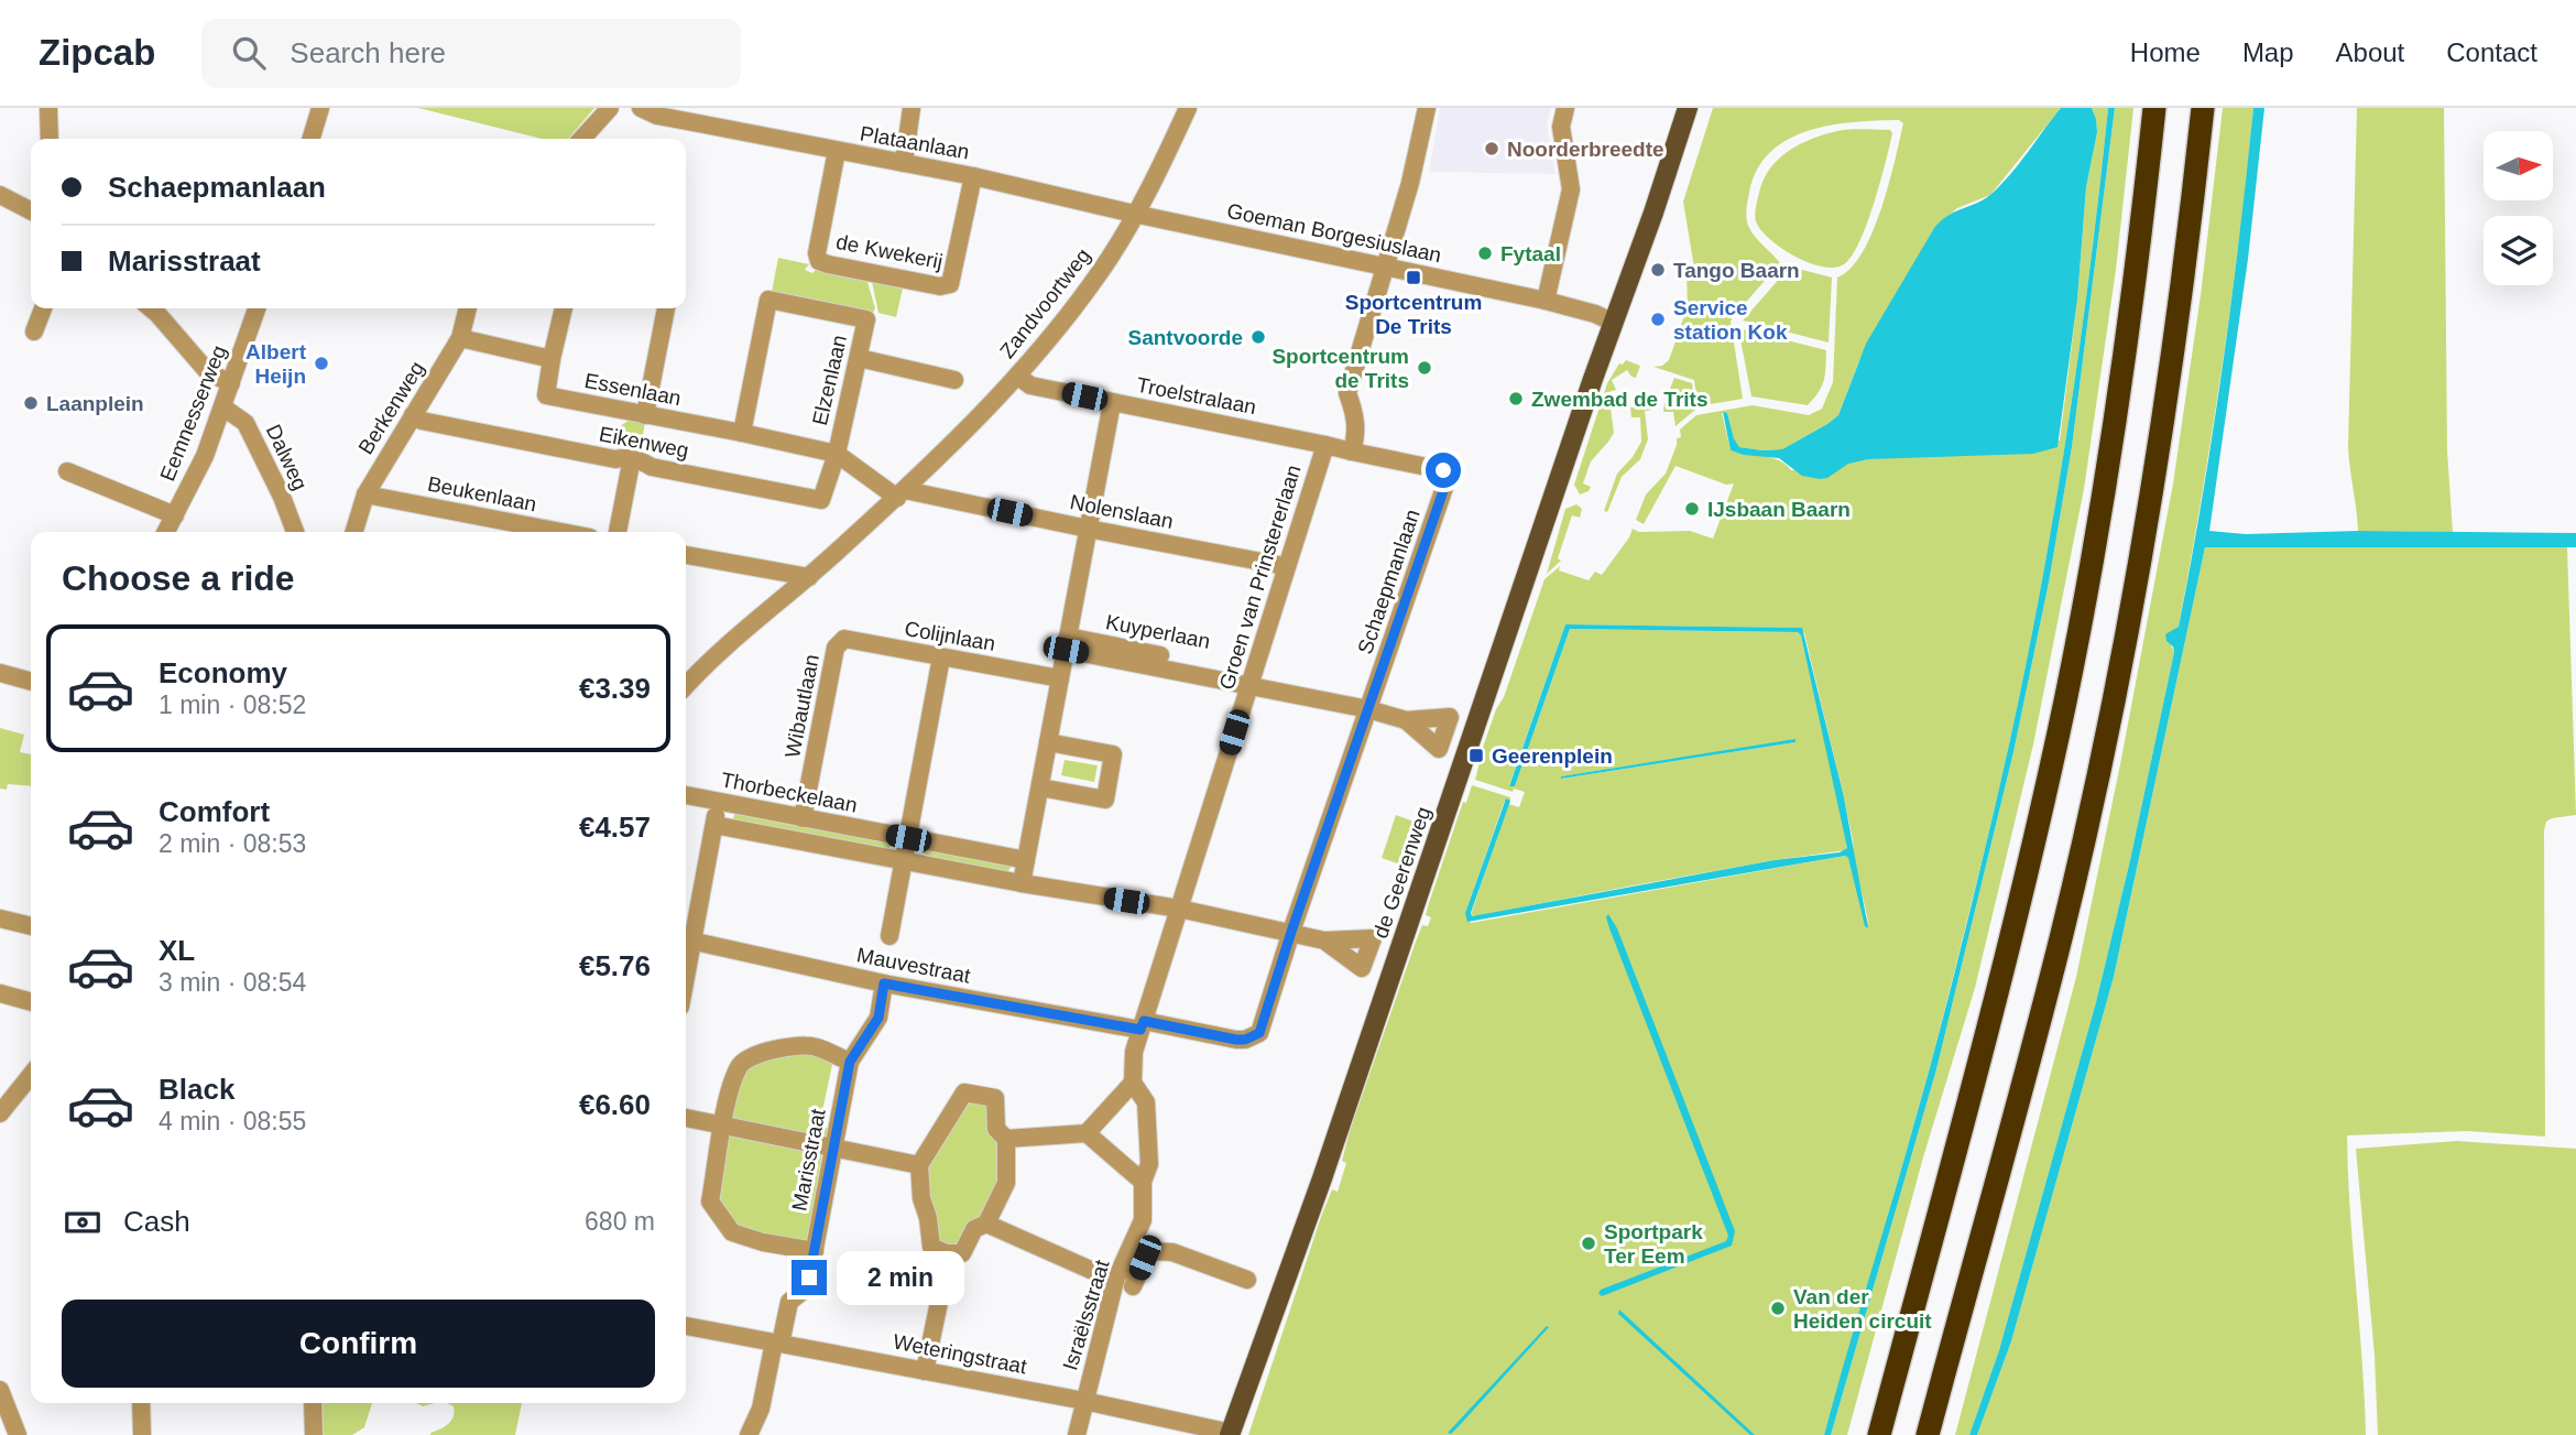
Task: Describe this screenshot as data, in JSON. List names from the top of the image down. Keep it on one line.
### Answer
{"streets":{"main road":["de Geerenweg"],"street":["Plataanlaan","Goeman Borgesiuslaan","de Kwekerij","Zandvoortweg","Elzenlaan","Essenlaan","Troelstralaan","Berkenweg","Eemnesserweg","Eikenweg","Dalweg","Beukenlaan","Nolenslaan","Groen van Prinstererlaan","Schaepmanlaan","Kuyperlaan","Colijnlaan","Wibautlaan","Thorbeckelaan","Mauvestraat","Marisstraat","Israëlsstraat","Weteringstraat"]},"crossings":[["Plataanlaan","Goeman Borgesiuslaan"],["Plataanlaan","de Kwekerij"],["Plataanlaan","Zandvoortweg"],["Goeman Borgesiuslaan","Zandvoortweg"],["Goeman Borgesiuslaan","de Geerenweg"],["Zandvoortweg","Troelstralaan"],["Zandvoortweg","Nolenslaan"],["Elzenlaan","Essenlaan"],["Elzenlaan","Eikenweg"],["Essenlaan","Eikenweg"],["Troelstralaan","Groen van Prinstererlaan"],["Berkenweg","Eikenweg"],["Berkenweg","Beukenlaan"],["Eemnesserweg","Dalweg"],["Nolenslaan","Groen van Prinstererlaan"],["Groen van Prinstererlaan","Schaepmanlaan"],["Groen van Prinstererlaan","Kuyperlaan"],["Groen van Prinstererlaan","Mauvestraat"],["Groen van Prinstererlaan","Israëlsstraat"],["Schaepmanlaan","Kuyperlaan"],["Schaepmanlaan","Mauvestraat"],["Colijnlaan","Wibautlaan"],["Wibautlaan","Thorbeckelaan"],["de Geerenweg","Weteringstraat"],["Mauvestraat","Marisstraat"],["Mauvestraat","Israëlsstraat"],["Marisstraat","Weteringstraat"],["Israëlsstraat","Weteringstraat"]],"places":{"other":["Noorderbreedte","Fytaal","Tango Baarn","Service station Kok","Santvoorde","Albert Heijn","Sportcentrum de Trits","Zwembad de Trits","Laanplein","IJsbaan Baarn","Sportpark Ter Eem","Van der Heiden circuit"],"transit":["Sportcentrum De Trits","Geerenplein"]},"north":"right","page":{"header":"Zipcab","search":"Search here","nav":["Home","Map","About","Contact"],"banner":["Schaepmanlaan","Marisstraat"],"heading":"Choose a ride","list":[{"name":"Economy","note":"1 min · 08:52","value":"€3.39"},{"name":"Comfort","note":"2 min · 08:53","value":"€4.57"},{"name":"XL","note":"3 min · 08:54","value":"€5.76"},{"name":"Black","note":"4 min · 08:55","value":"€6.60"}],"pay":["Cash","680 m"],"bubble":"2 min","buttons":"Confirm"}}
